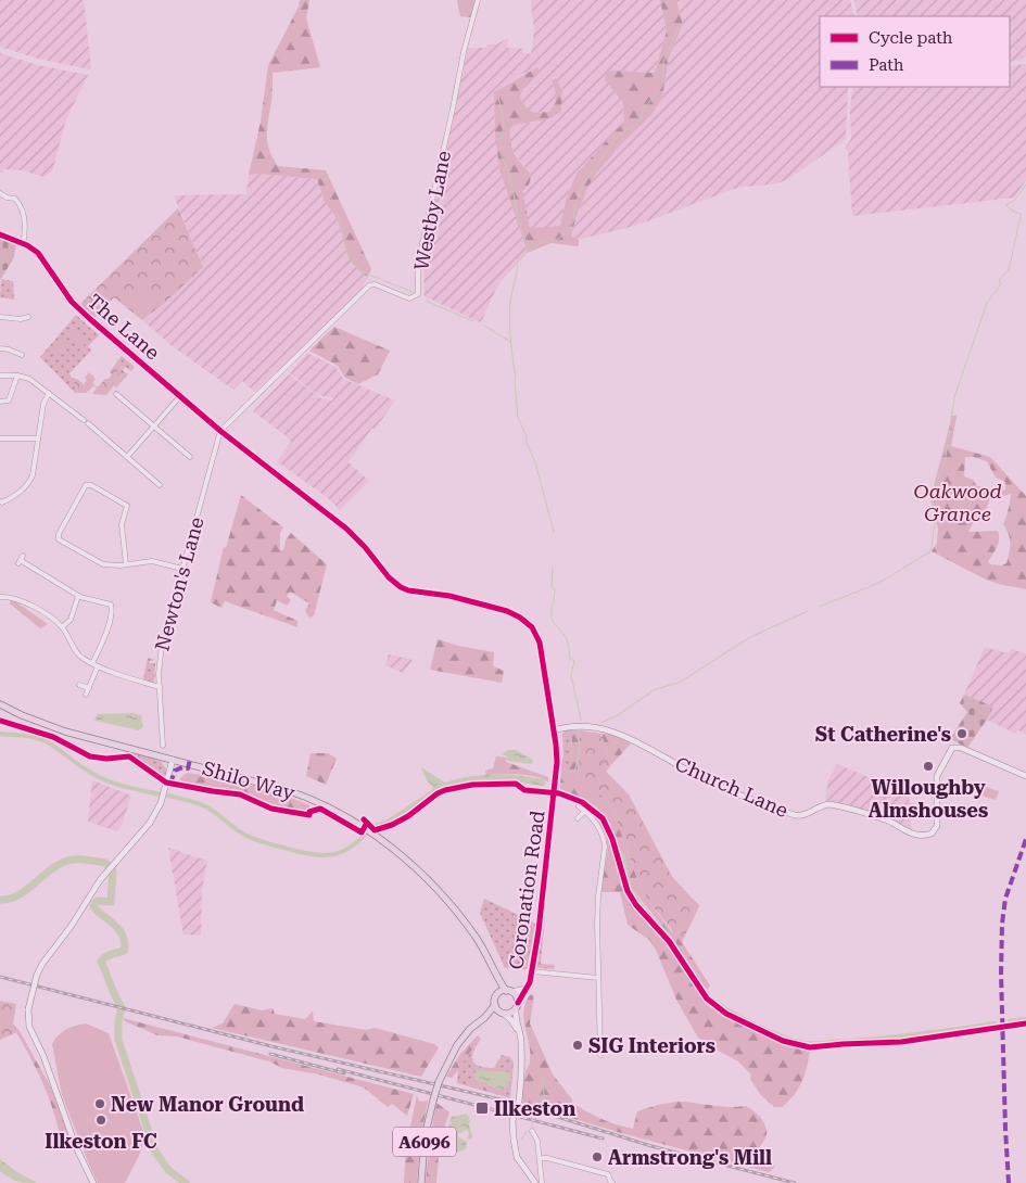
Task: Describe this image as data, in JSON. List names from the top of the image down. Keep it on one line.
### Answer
{"streets":{"main road":["Shilo Way","A6096"],"street":["Westby Lane","The Lane","Newton's Lane","Church Lane","Coronation Road"]},"crossings":[["Westby Lane","The Lane"],["Westby Lane","Newton's Lane"],["Westby Lane","Coronation Road"],["The Lane","Newton's Lane"],["The Lane","Coronation Road"],["Newton's Lane","Coronation Road"],["Shilo Way","Coronation Road"],["Shilo Way","A6096"],["Church Lane","Coronation Road"],["Coronation Road","A6096"]],"parks":["Oakwood Grance"],"places":{"other":["St Catherine's","Willoughby Almshouses","SIG Interiors","New Manor Ground","Ilkeston FC","Armstrong's Mill"],"transit":["Ilkeston"]},"legend":["Cycle path","Path"]}
